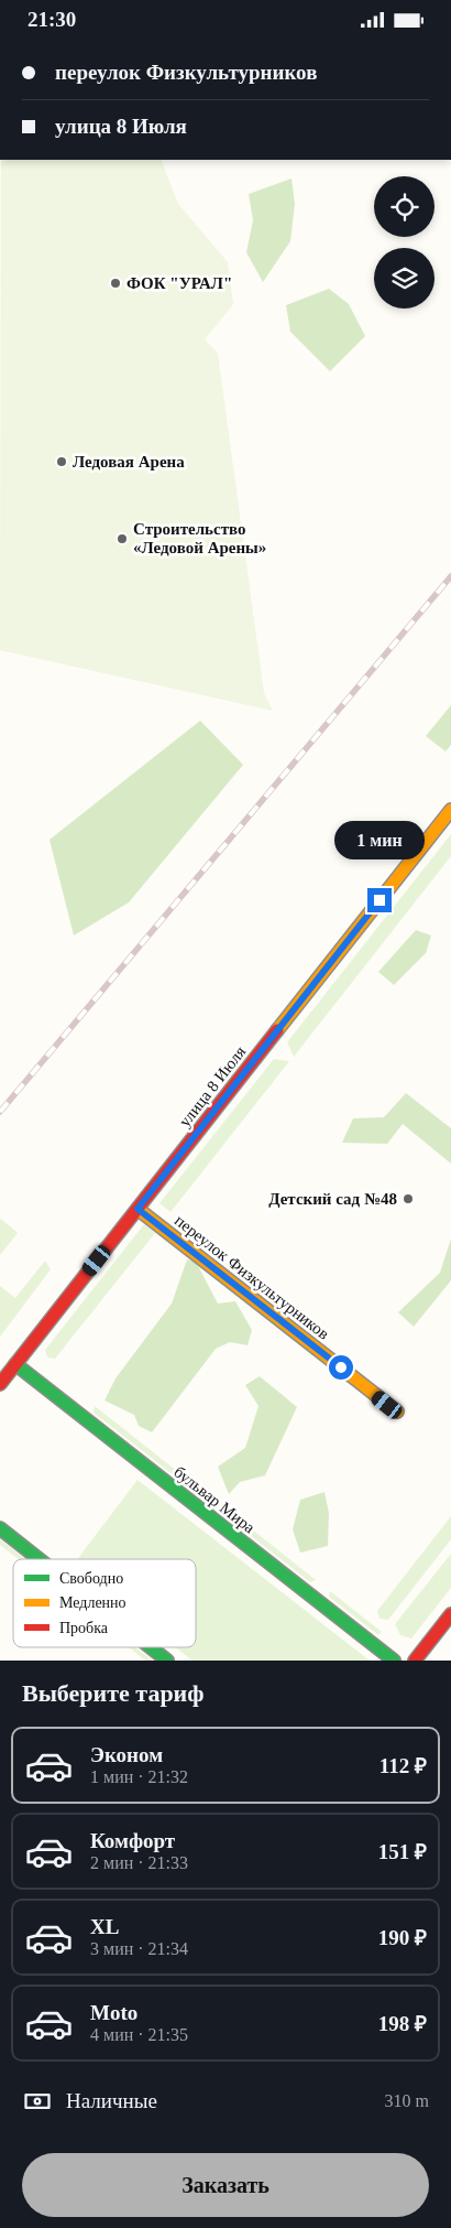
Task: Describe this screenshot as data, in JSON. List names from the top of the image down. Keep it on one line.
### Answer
{"streets":{"street":["улица 8 Июля","переулок Физкультурников","бульвар Мира"]},"crossings":[["улица 8 Июля","переулок Физкультурников"],["улица 8 Июля","бульвар Мира"]],"places":["ФОК \"УРАЛ\"","Ледовая Арена","Строительство «Ледовой Арены»","Детский сад №48"],"legend":["Свободно","Медленно","Пробка"],"page":{"status":"21:30","banner":["переулок Физкультурников","улица 8 Июля"],"bubble":"1 мин","heading":"Выберите тариф","list":[{"name":"Эконом","note":"1 мин · 21:32","value":"112 ₽"},{"name":"Комфорт","note":"2 мин · 21:33","value":"151 ₽"},{"name":"XL","note":"3 мин · 21:34","value":"190 ₽"},{"name":"Moto","note":"4 мин · 21:35","value":"198 ₽"}],"pay":["Наличные","310 m"],"buttons":"Заказать"}}
